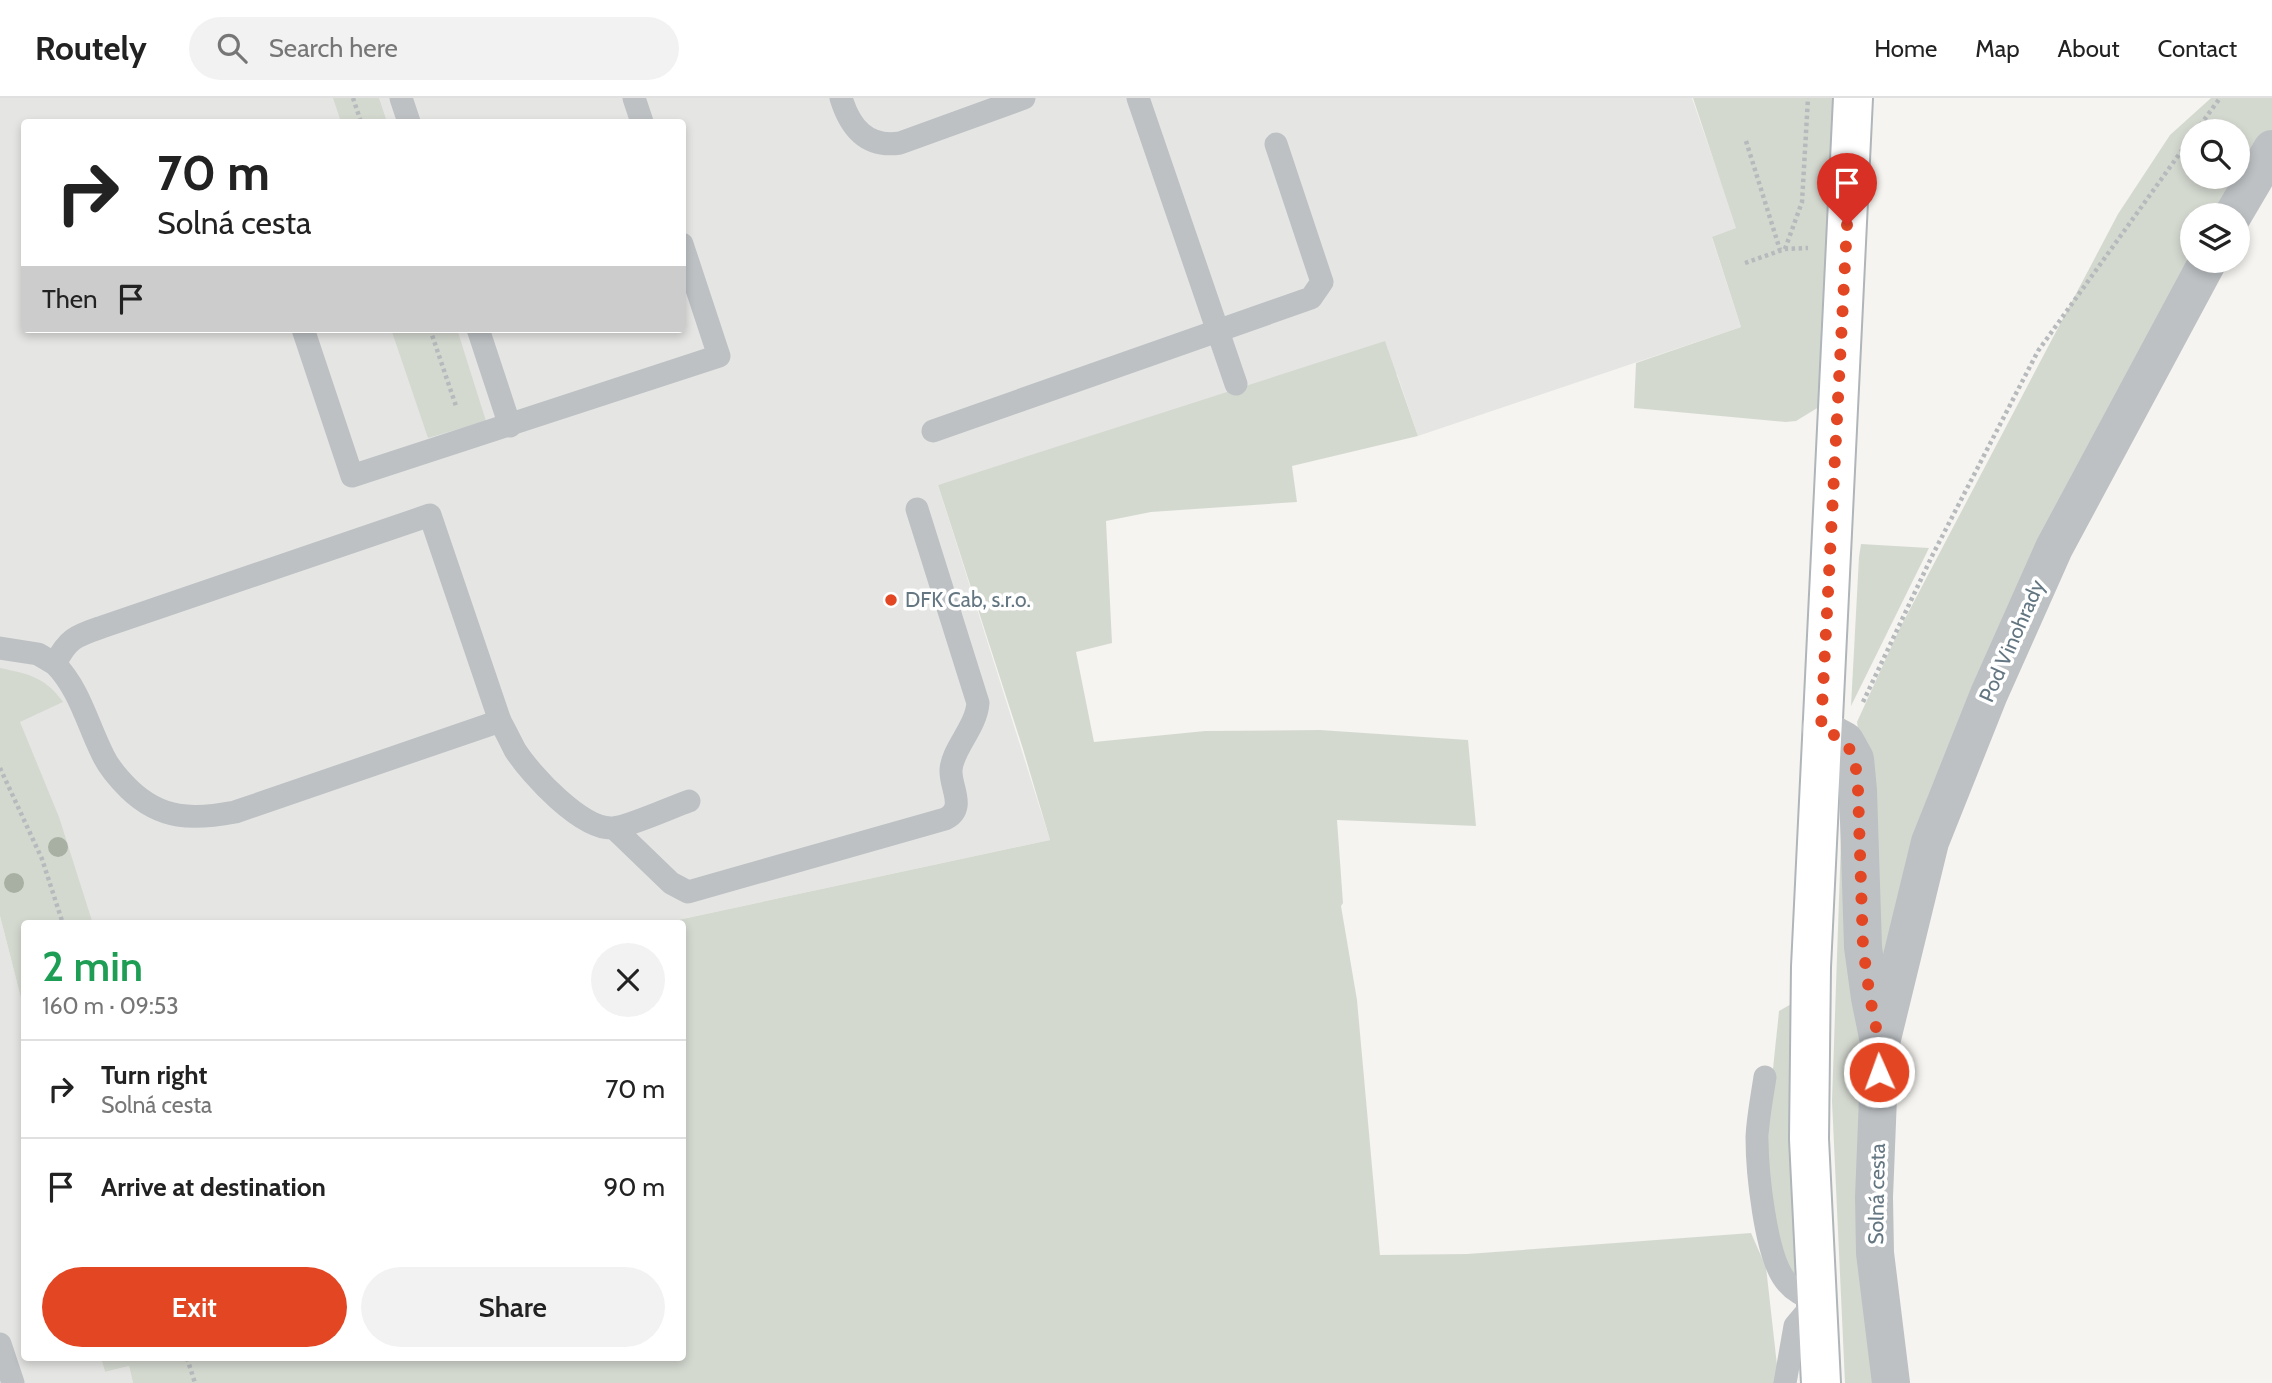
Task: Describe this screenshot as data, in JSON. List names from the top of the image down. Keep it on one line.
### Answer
{"streets":{"street":["Pod Vinohrady","Solná cesta"]},"crossings":[["Pod Vinohrady","Solná cesta"]],"places":["DFK Cab, s.r.o."],"page":{"header":"Routely","search":"Search here","nav":["Home","Map","About","Contact"],"turn":["70 m","Solná cesta"],"then":"Then","heading":["2 min","160 m · 09:53"],"list":[{"name":"Turn right","note":"Solná cesta","value":"70 m"},{"name":"Arrive at destination","value":"90 m"}],"buttons":["Exit","Share"]}}
